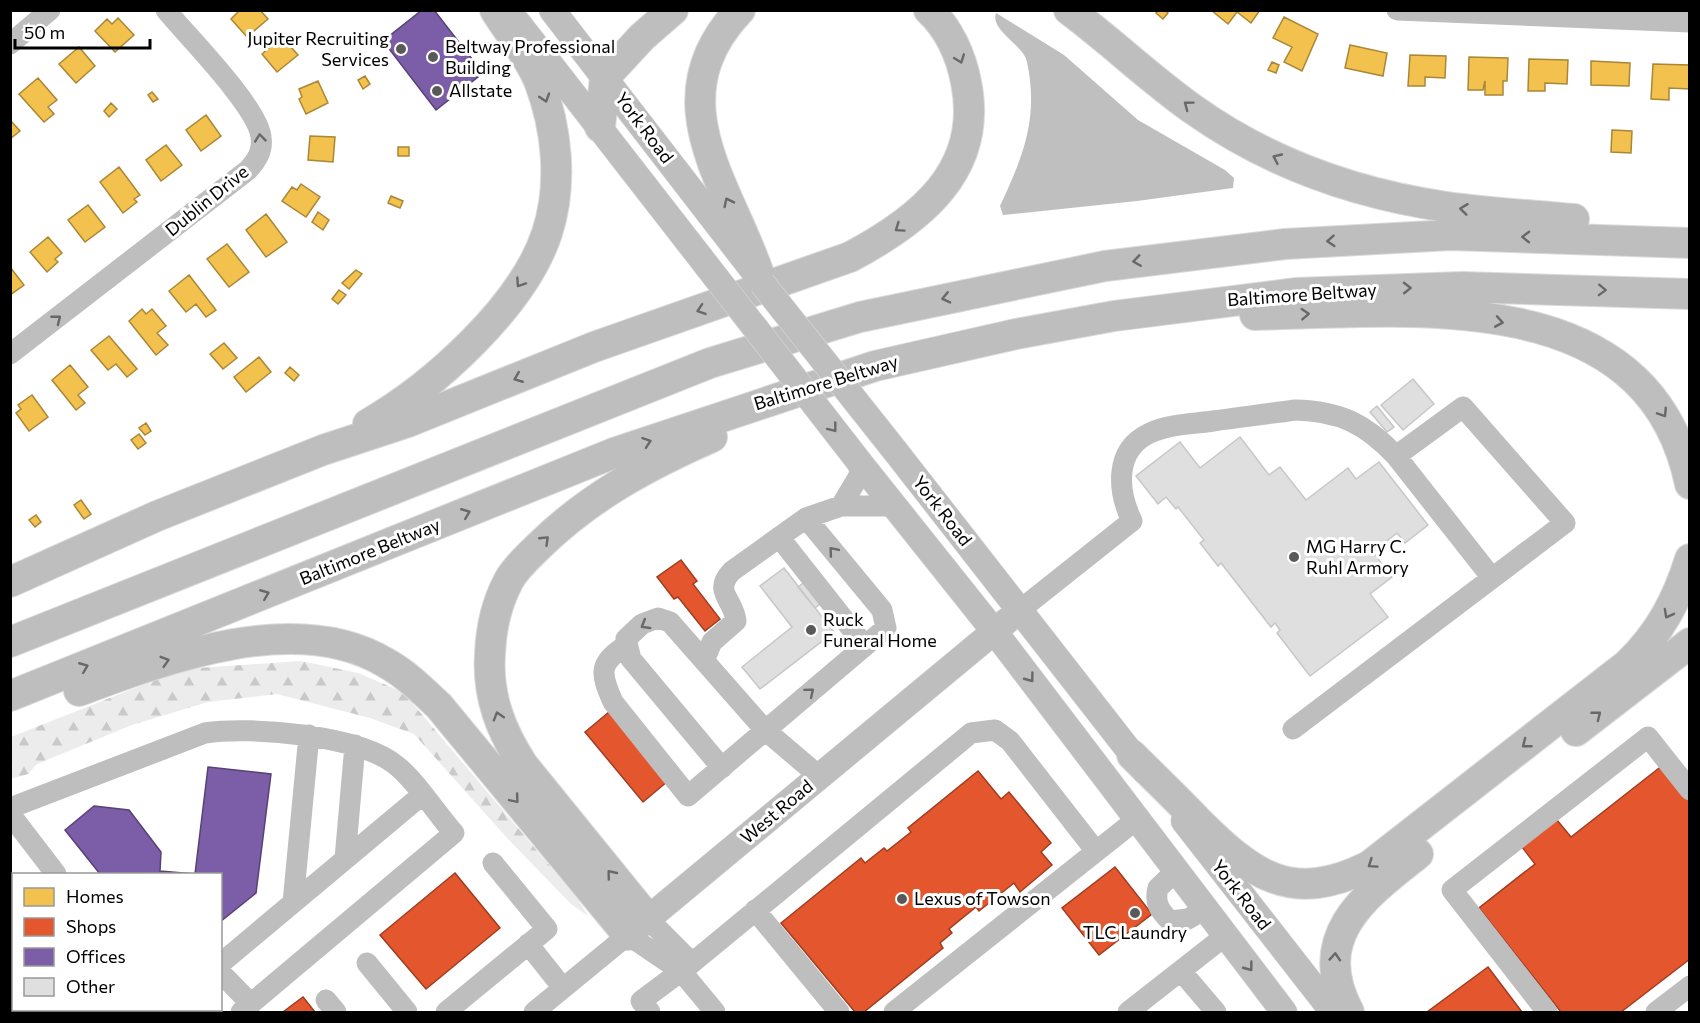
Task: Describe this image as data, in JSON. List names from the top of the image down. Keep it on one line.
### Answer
{"streets":{"highway":["Baltimore Beltway"],"main road":["York Road","West Road"],"street":["Dublin Drive"]},"crossings":[["York Road","West Road"]],"places":["Jupiter Recruiting Services","Beltway Professional Building","Allstate","MG Harry C. Ruhl Armory","Ruck Funeral Home","Lexus of Towson","TLC Laundry"],"legend":["Homes","Shops","Offices","Other"],"scale_bar":"50 m"}
